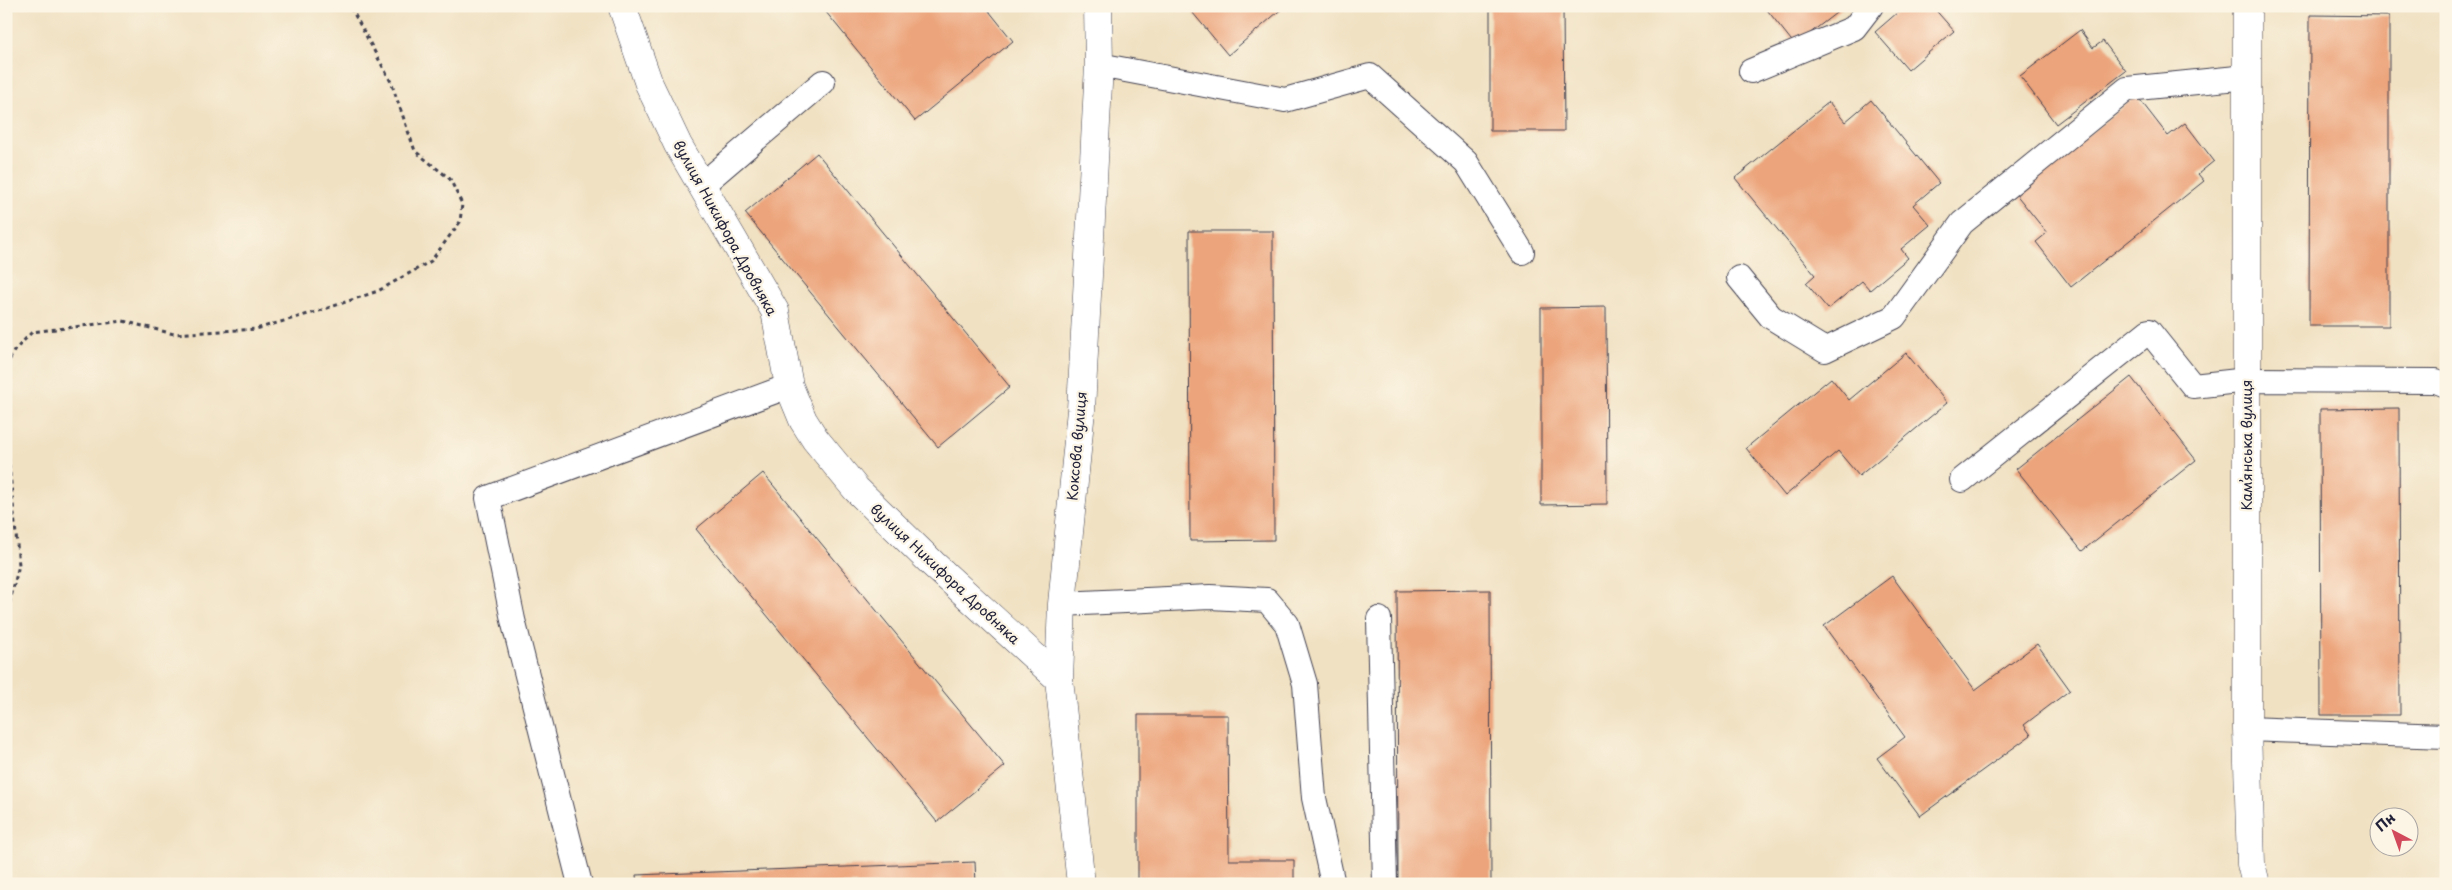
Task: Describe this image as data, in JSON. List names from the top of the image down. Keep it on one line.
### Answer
{"streets":{"street":["вулиця Никифора Дровняка","Камʼянська вулиця","Коксова вулиця"]},"crossings":[["вулиця Никифора Дровняка","Коксова вулиця"]],"north":"top left"}
